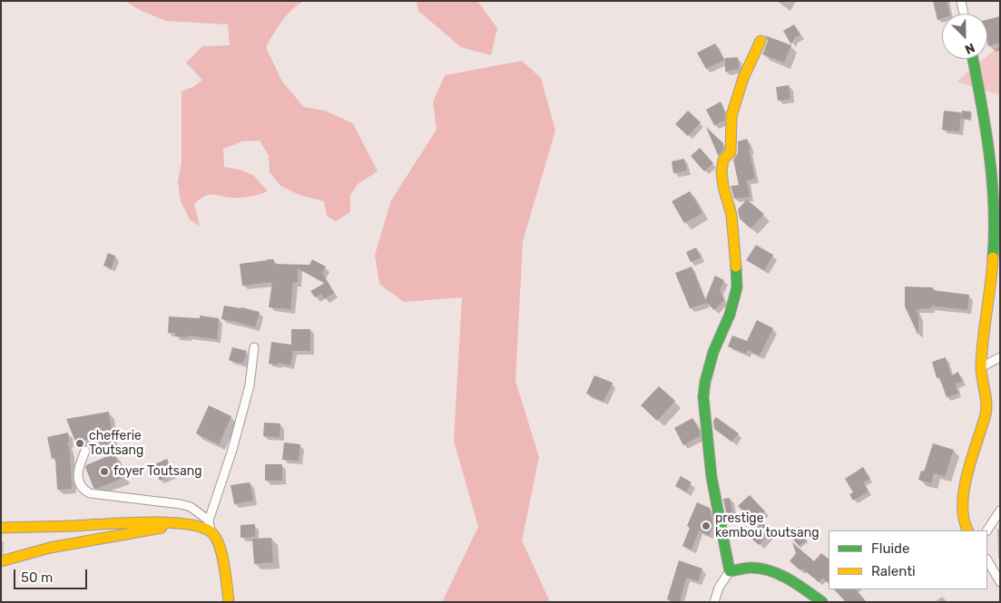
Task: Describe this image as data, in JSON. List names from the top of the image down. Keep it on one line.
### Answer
{"places":["chefferie Toutsang","foyer Toutsang","prestige kembou toutsang"],"legend":["Fluide","Ralenti"],"scale_bar":"50 m","north":"bottom right"}
